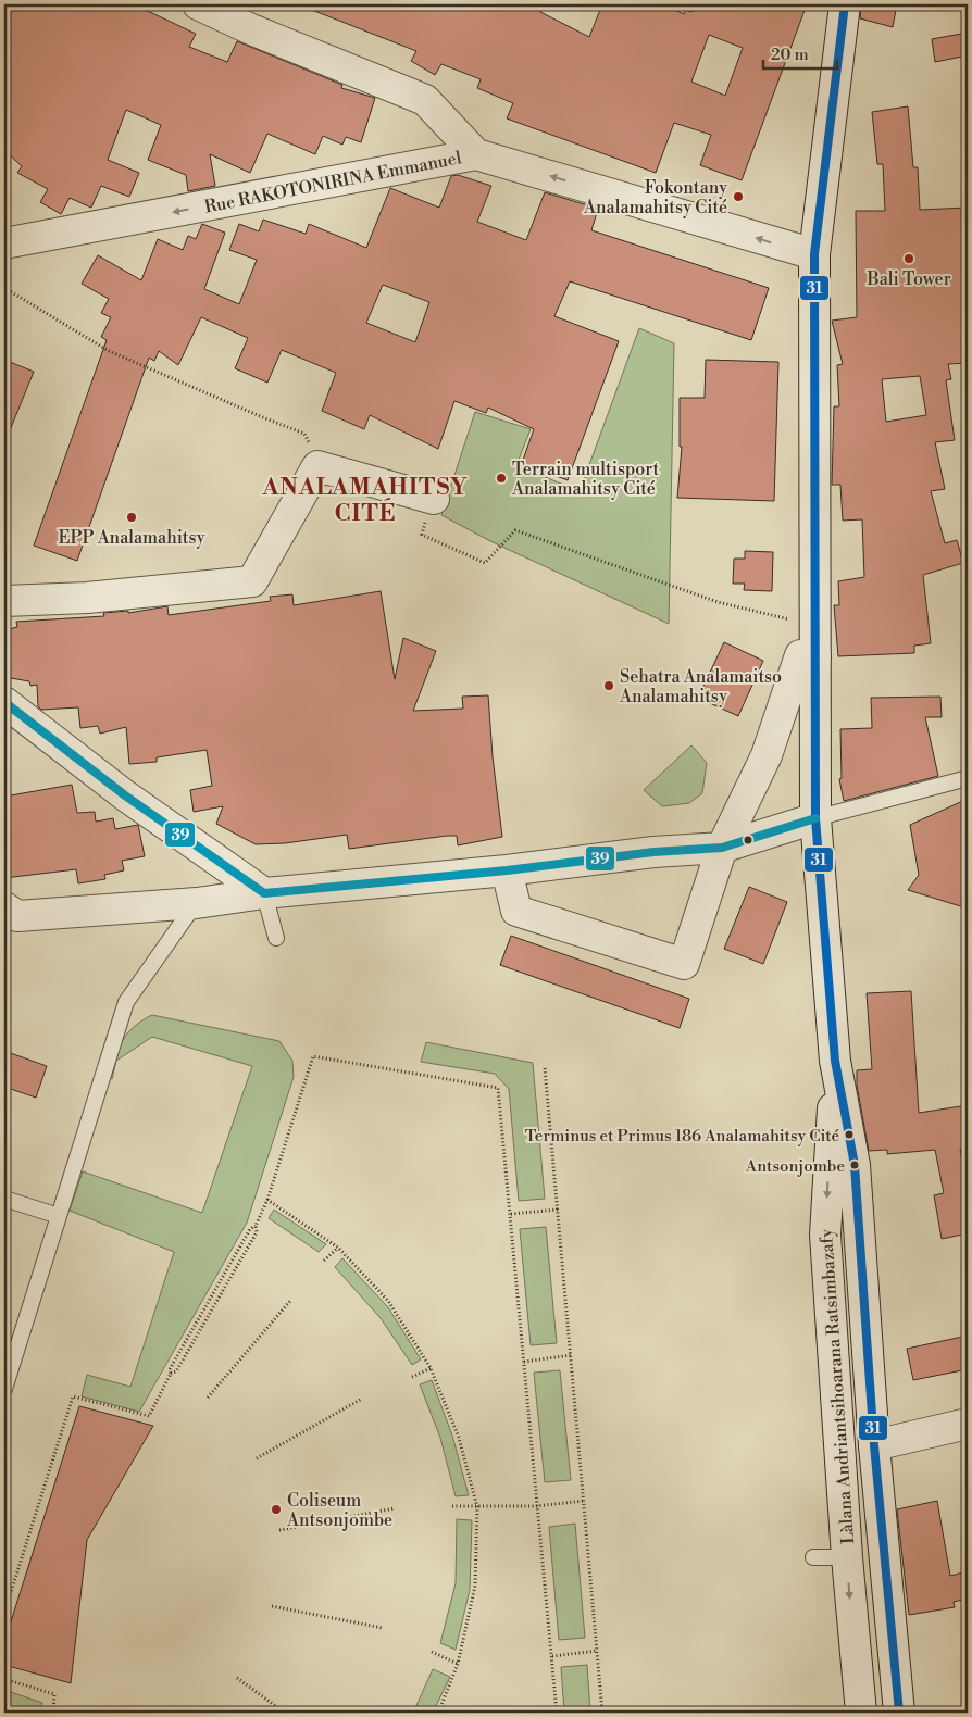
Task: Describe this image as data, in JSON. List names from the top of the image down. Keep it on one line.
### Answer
{"streets":{"street":["Rue RAKOTONIRINA Emmanuel","Làlana Andriantsihoarana Ratsimbazafy"]},"crossings":[["Rue RAKOTONIRINA Emmanuel","Làlana Andriantsihoarana Ratsimbazafy"]],"one_way":["Rue RAKOTONIRINA Emmanuel"],"districts":["ANALAMAHITSY CITÉ"],"places":["Fokontany Analamahitsy Cité","Bali Tower","Terrain multisport Analamahitsy Cité","EPP Analamahitsy","Sehatra Analamaitso Analamahitsy","Terminus et Primus 186 Analamahitsy Cité","Antsonjombe","Coliseum Antsonjombe"],"lines":["transit line 31","transit line 39"],"scale_bar":"20 m"}
